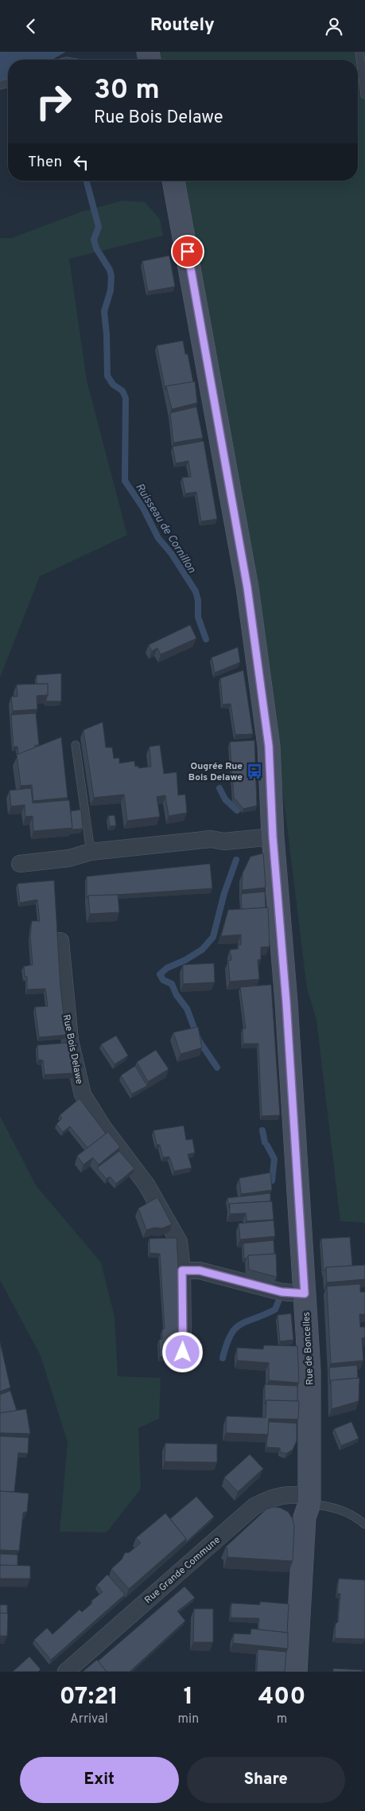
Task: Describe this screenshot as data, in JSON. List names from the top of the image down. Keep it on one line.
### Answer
{"streets":{"main road":["Rue de Boncelles"],"street":["Rue Bois Delawe","Rue Grande Commune"]},"crossings":[["Rue de Boncelles","Rue Grande Commune"]],"water":["Ruisseau de Cornillon"],"places":{"bus stop":["Ougrée Rue Bois Delawe"]},"page":{"header":"Routely","turn":["30 m","Rue Bois Delawe"],"then":"Then","eta":["07:21","Arrival","1","min","400","m"],"buttons":["Exit","Share"]}}
